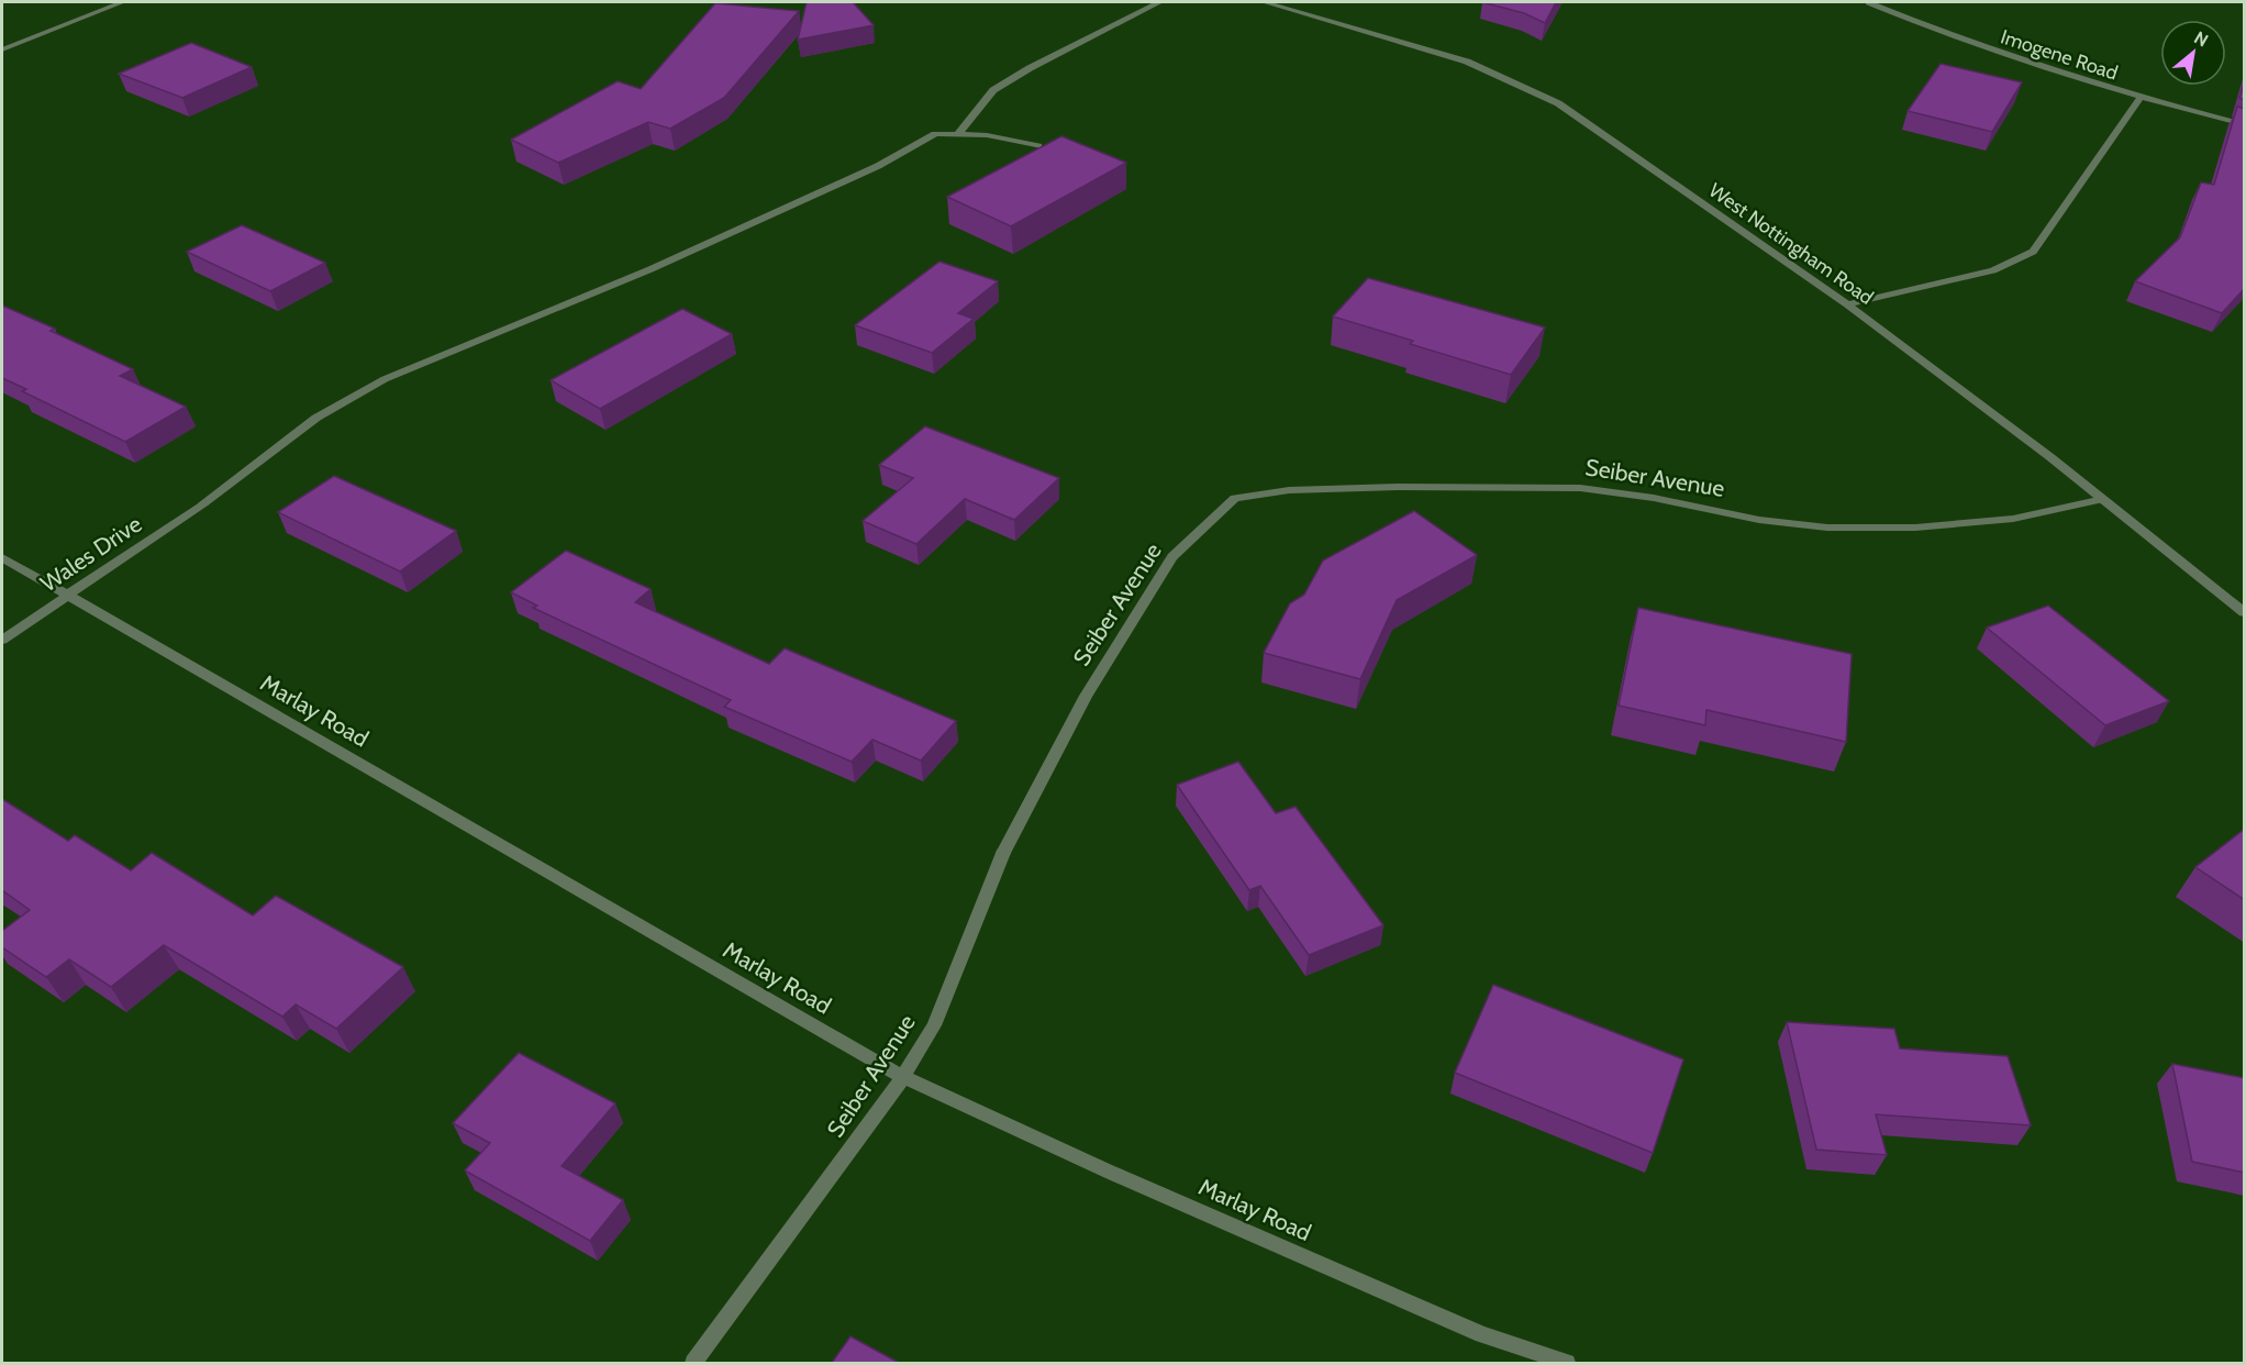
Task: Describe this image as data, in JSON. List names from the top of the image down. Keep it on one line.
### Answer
{"streets":{"street":["Imogene Road","West Nottingham Road","Seiber Avenue","Wales Drive","Marlay Road"]},"crossings":[["West Nottingham Road","Seiber Avenue"],["Seiber Avenue","Marlay Road"],["Wales Drive","Marlay Road"]],"north":"top right"}
